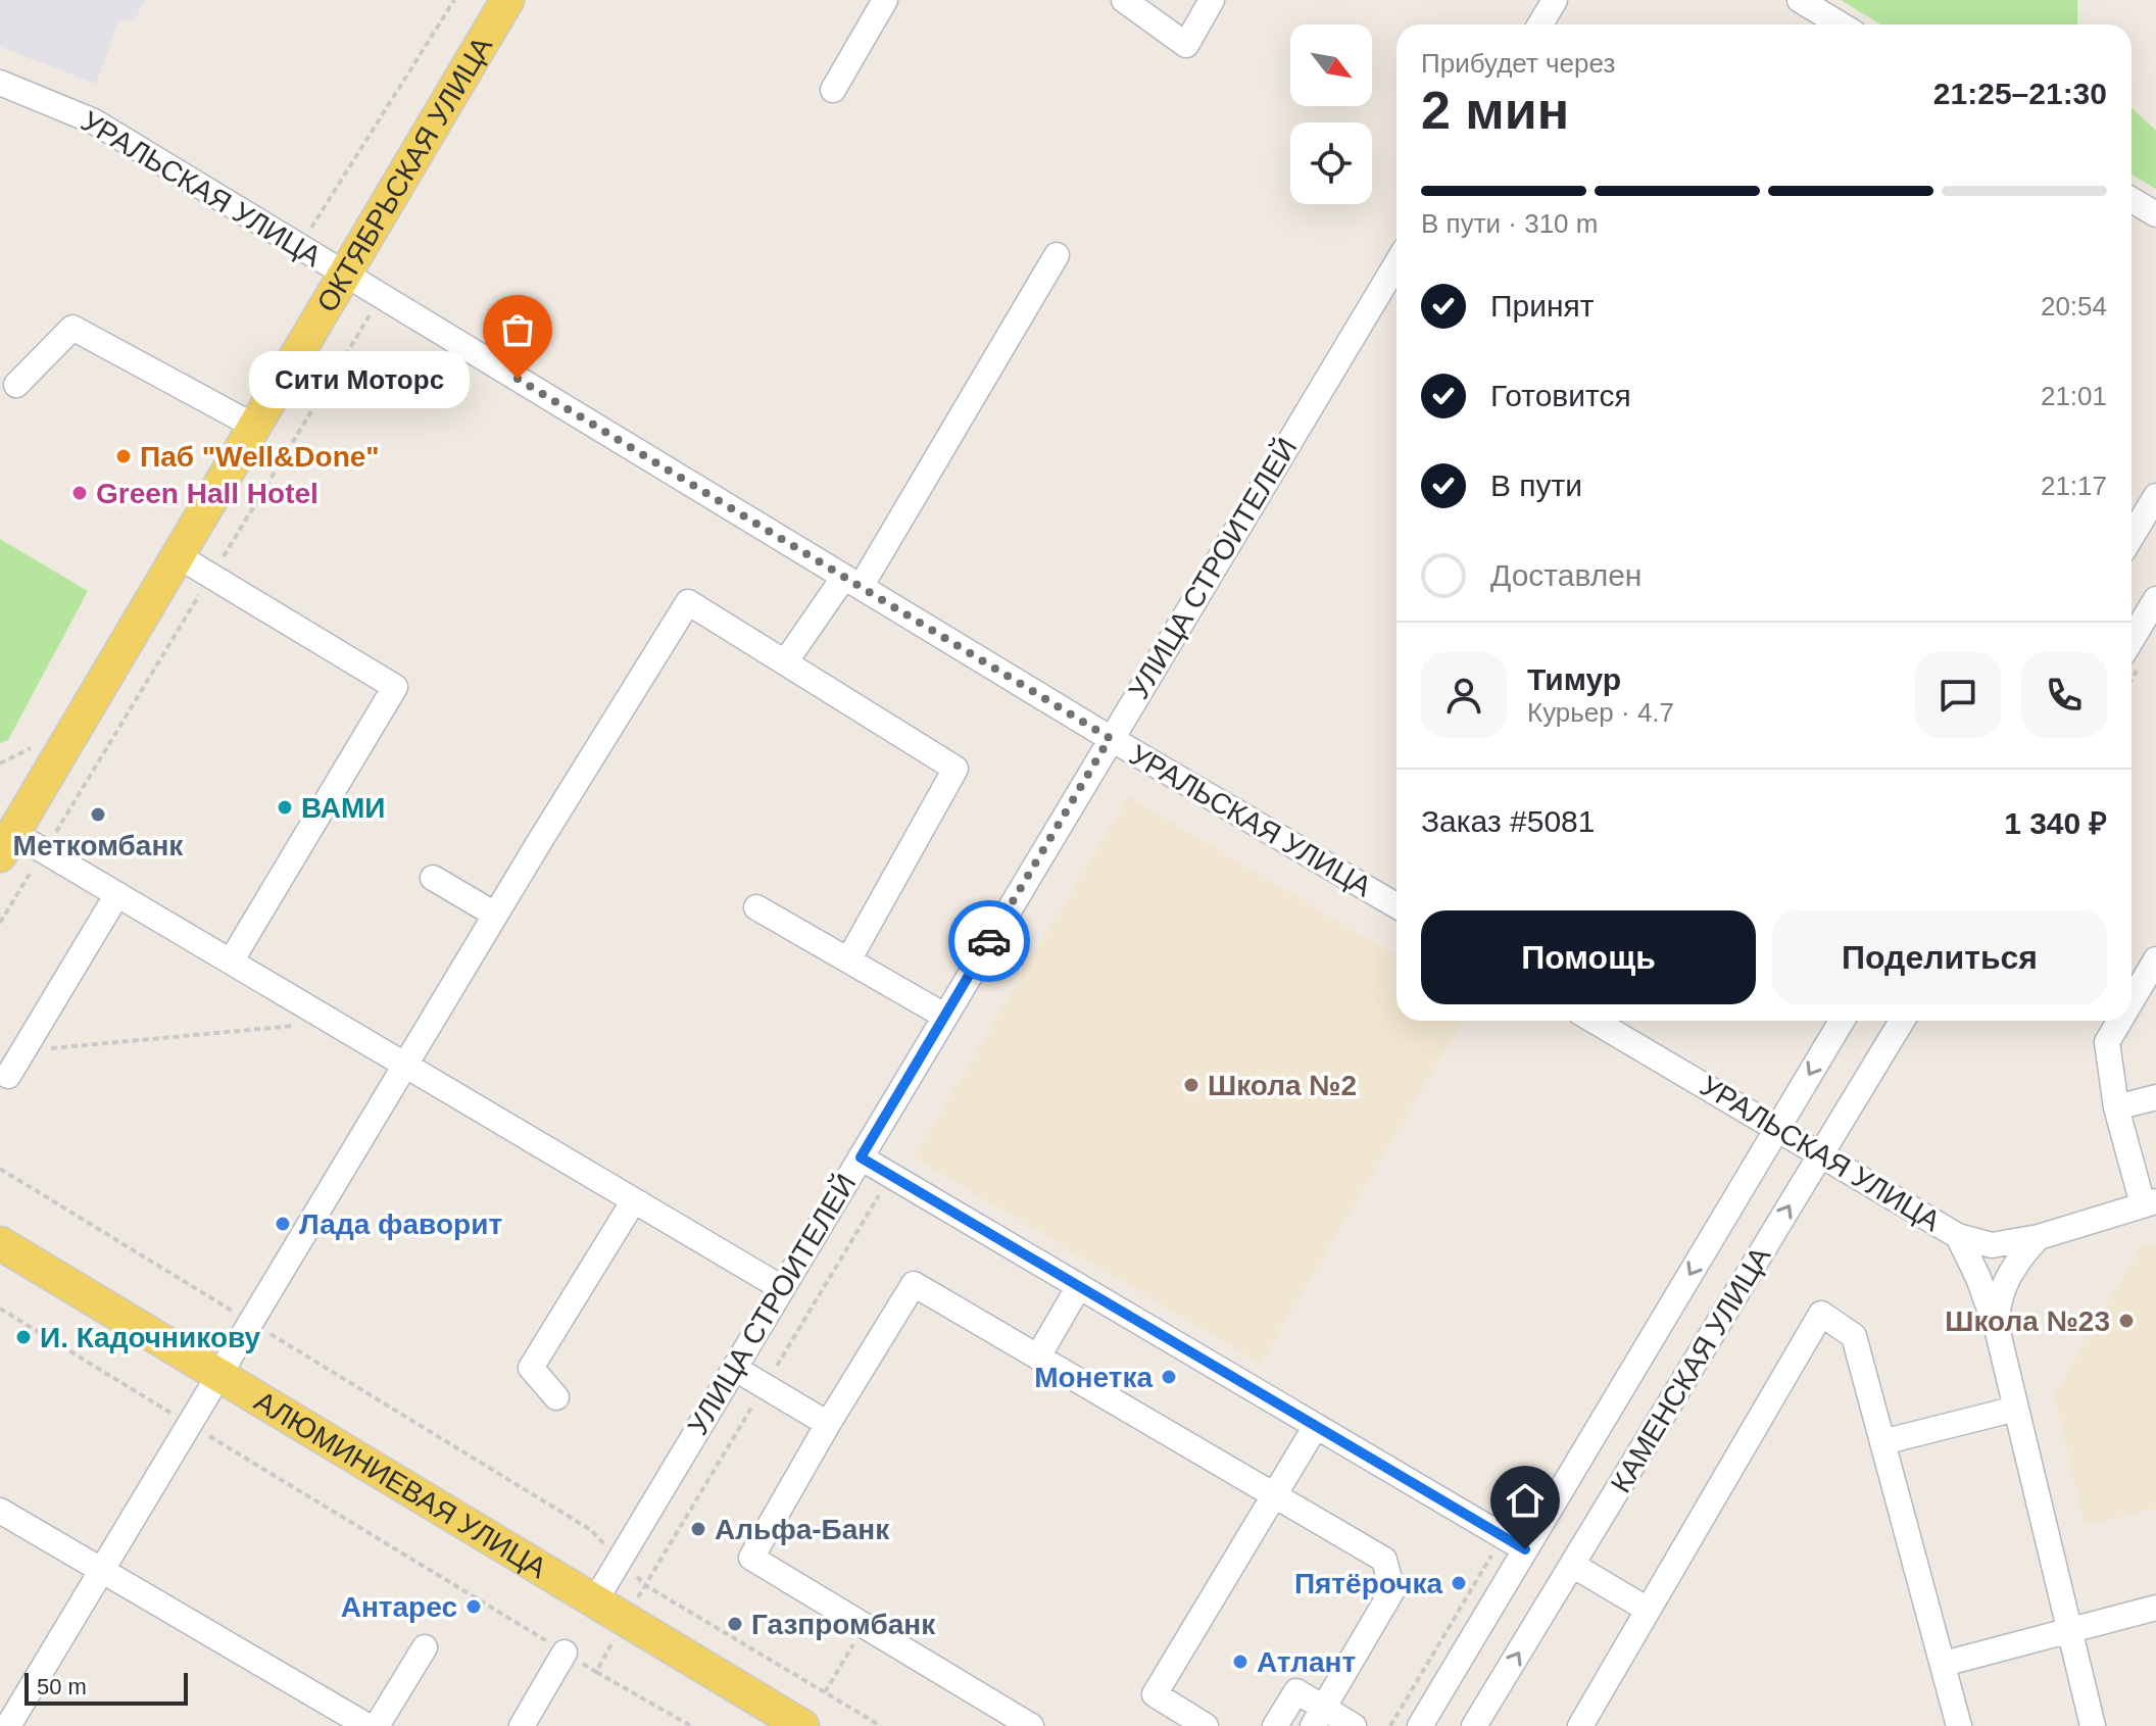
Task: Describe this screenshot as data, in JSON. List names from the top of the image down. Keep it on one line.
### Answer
{"streets":{"main road":["ОКТЯБРЬСКАЯ УЛИЦА","АЛЮМИНИЕВАЯ УЛИЦА"],"street":["УРАЛЬСКАЯ УЛИЦА","УЛИЦА СТРОИТЕЛЕЙ","КАМЕНСКАЯ УЛИЦА"]},"crossings":[["ОКТЯБРЬСКАЯ УЛИЦА","УРАЛЬСКАЯ УЛИЦА"],["УРАЛЬСКАЯ УЛИЦА","УЛИЦА СТРОИТЕЛЕЙ"],["УРАЛЬСКАЯ УЛИЦА","КАМЕНСКАЯ УЛИЦА"],["УЛИЦА СТРОИТЕЛЕЙ","АЛЮМИНИЕВАЯ УЛИЦА"]],"places":["Сити Моторс","Паб \"Well&Done\"","Green Hall Hotel","ВАМИ","Меткомбанк","Школа №2","Лада фаворит","Школа №23","И. Кадочникову","Монетка","Альфа-Банк","Пятёрочка","Антарес","Газпромбанк","Атлант"],"scale_bar":"50 m","north":"bottom right","page":{"heading":["2 мин","Прибудет через","21:25–21:30"],"panel":["Тимур","Курьер · 4.7","Заказ #5081","1 340 ₽"],"bar":"В пути · 310 m","list":[["Принят","20:54"],["Готовится","21:01"],["В пути","21:17"],"Доставлен"],"bubble":"Сити Моторс","buttons":["Помощь","Поделиться"],"scale":"50 m"}}
